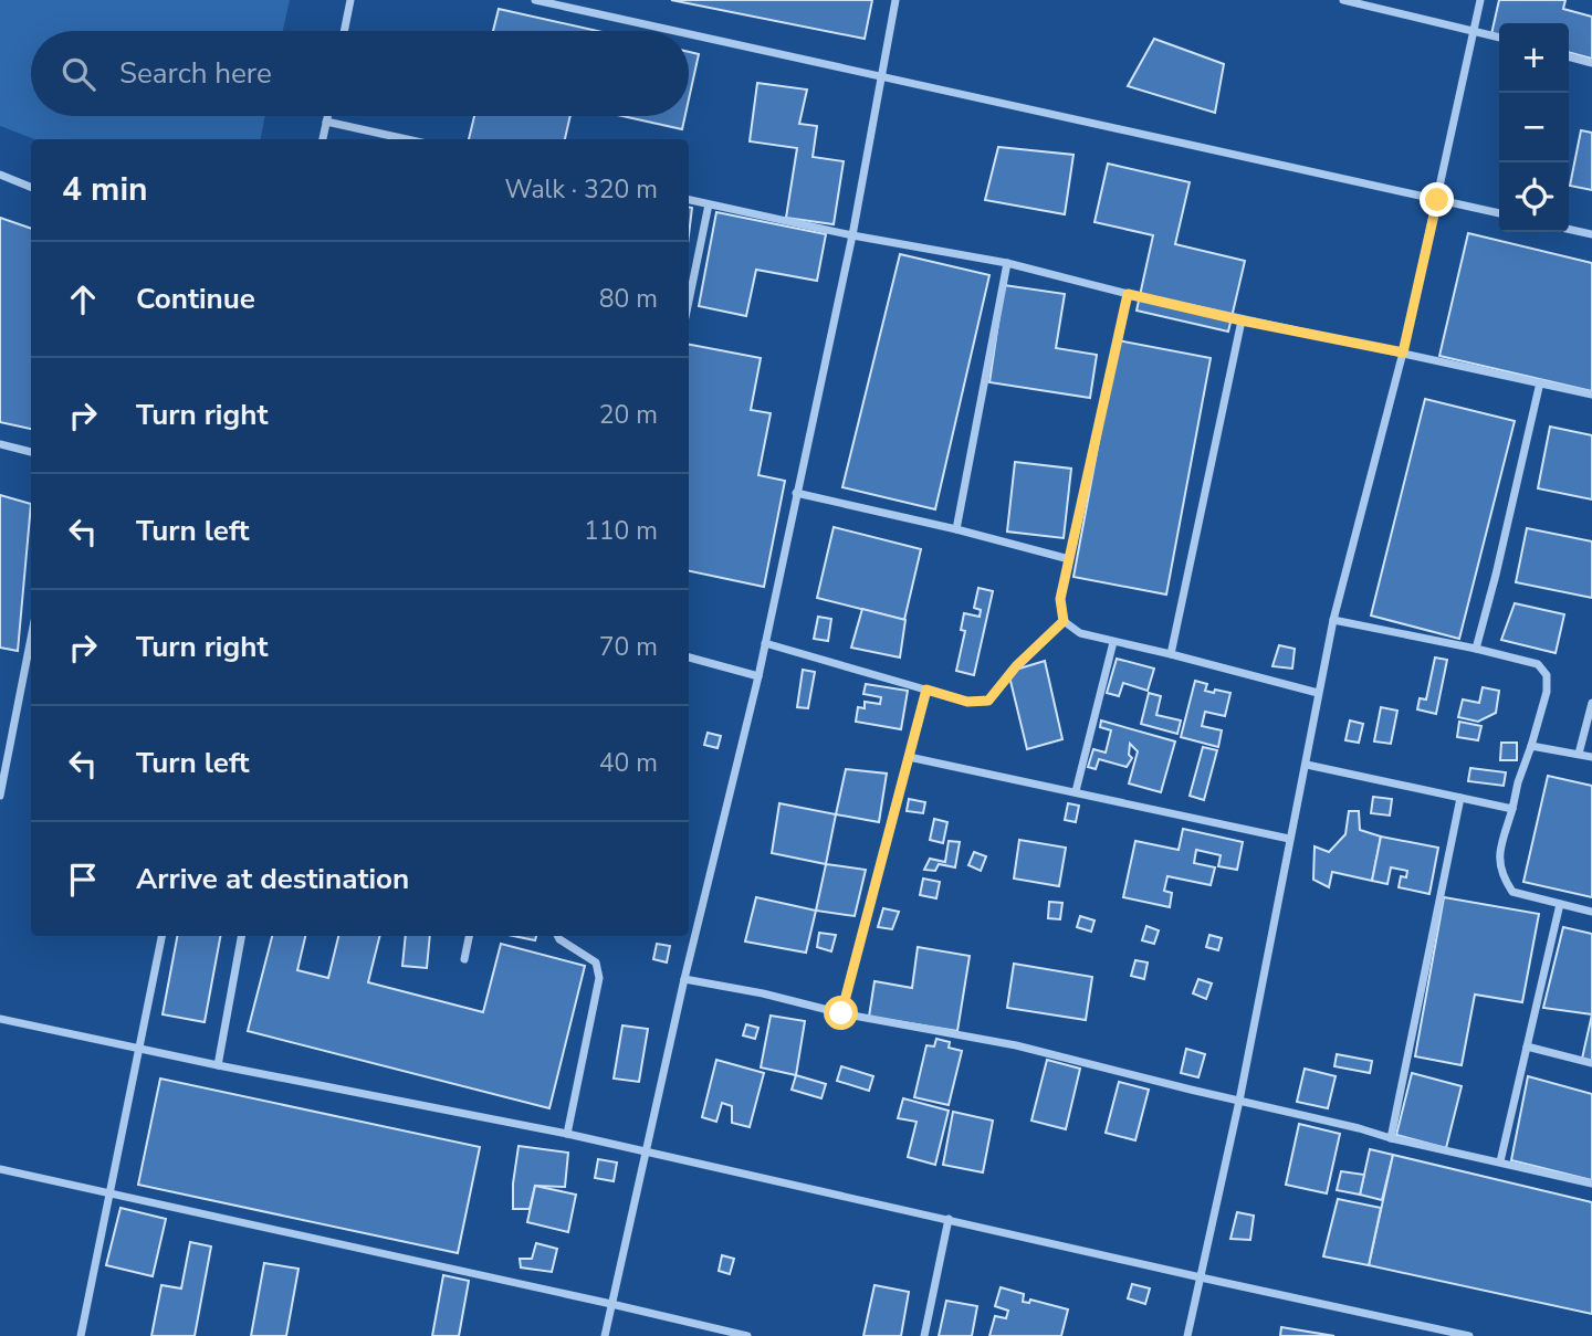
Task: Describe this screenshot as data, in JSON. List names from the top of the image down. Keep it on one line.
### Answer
{"page":{"map_buttons":["+","−"],"search":"Search here","heading":["4 min","Walk · 320 m"],"list":[["Continue","80 m"],["Turn right","20 m"],["Turn left","110 m"],["Turn right","70 m"],["Turn left","40 m"],"Arrive at destination"]}}
